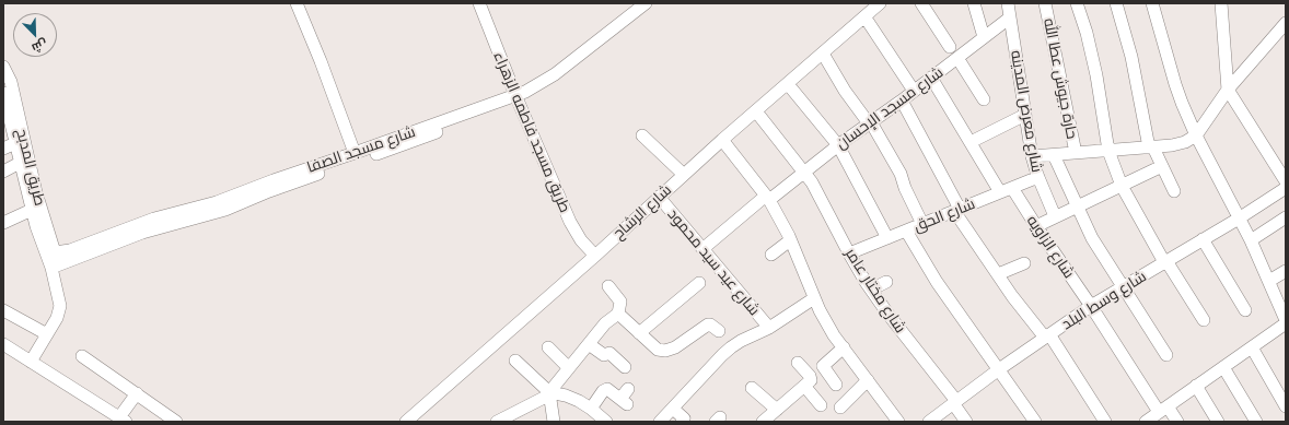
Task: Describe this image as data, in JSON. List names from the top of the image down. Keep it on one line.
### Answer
{"streets":{"street":["حارة جيوش عطا الله","شارع مسجد الإحسان","شارع معرض المدينه","طريق مسجد فاطمه الزهراء","شارع مسجد الصفا","طريق المدبح","شارع الرشاح","شارع الحق","شارع الزاويه","شارع عيد سيد محمود","شارع مختار عامر","شارع وسط البلد"]},"crossings":[["شارع مسجد الإحسان","شارع معرض المدينه"],["شارع مسجد الإحسان","شارع عيد سيد محمود"],["شارع مسجد الإحسان","شارع مختار عامر"],["شارع معرض المدينه","شارع الحق"],["طريق مسجد فاطمه الزهراء","شارع مسجد الصفا"],["طريق مسجد فاطمه الزهراء","شارع الرشاح"],["شارع مسجد الصفا","طريق المدبح"],["شارع الرشاح","شارع عيد سيد محمود"],["شارع الرشاح","شارع مختار عامر"],["شارع الحق","شارع الزاويه"],["شارع الحق","شارع مختار عامر"],["شارع الزاويه","شارع وسط البلد"],["شارع مختار عامر","شارع وسط البلد"]],"north":"bottom right"}
